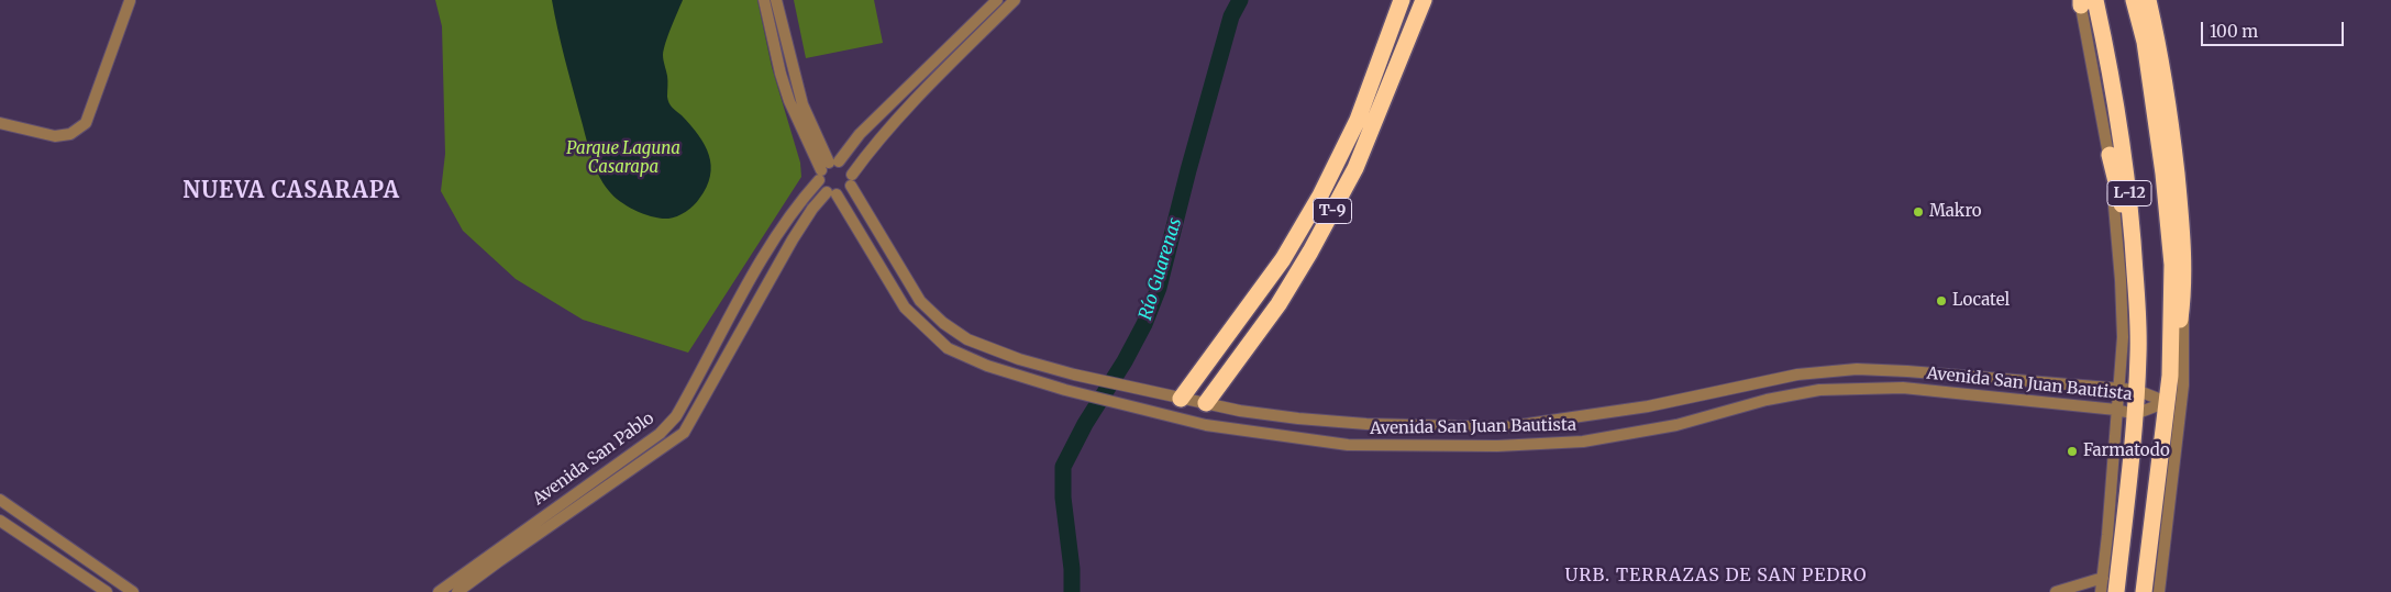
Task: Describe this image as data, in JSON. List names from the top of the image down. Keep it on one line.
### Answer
{"streets":{"highway":["L-12","T-9"],"street":["Avenida San Juan Bautista","Avenida San Pablo"]},"crossings":[["L-12","Avenida San Juan Bautista"],["T-9","Avenida San Juan Bautista"],["Avenida San Juan Bautista","Avenida San Pablo"]],"districts":["NUEVA CASARAPA","URB. TERRAZAS DE SAN PEDRO"],"water":["Río Guarenas"],"parks":["Parque Laguna Casarapa"],"places":["Makro","Locatel","Farmatodo"],"scale_bar":"100 m"}
